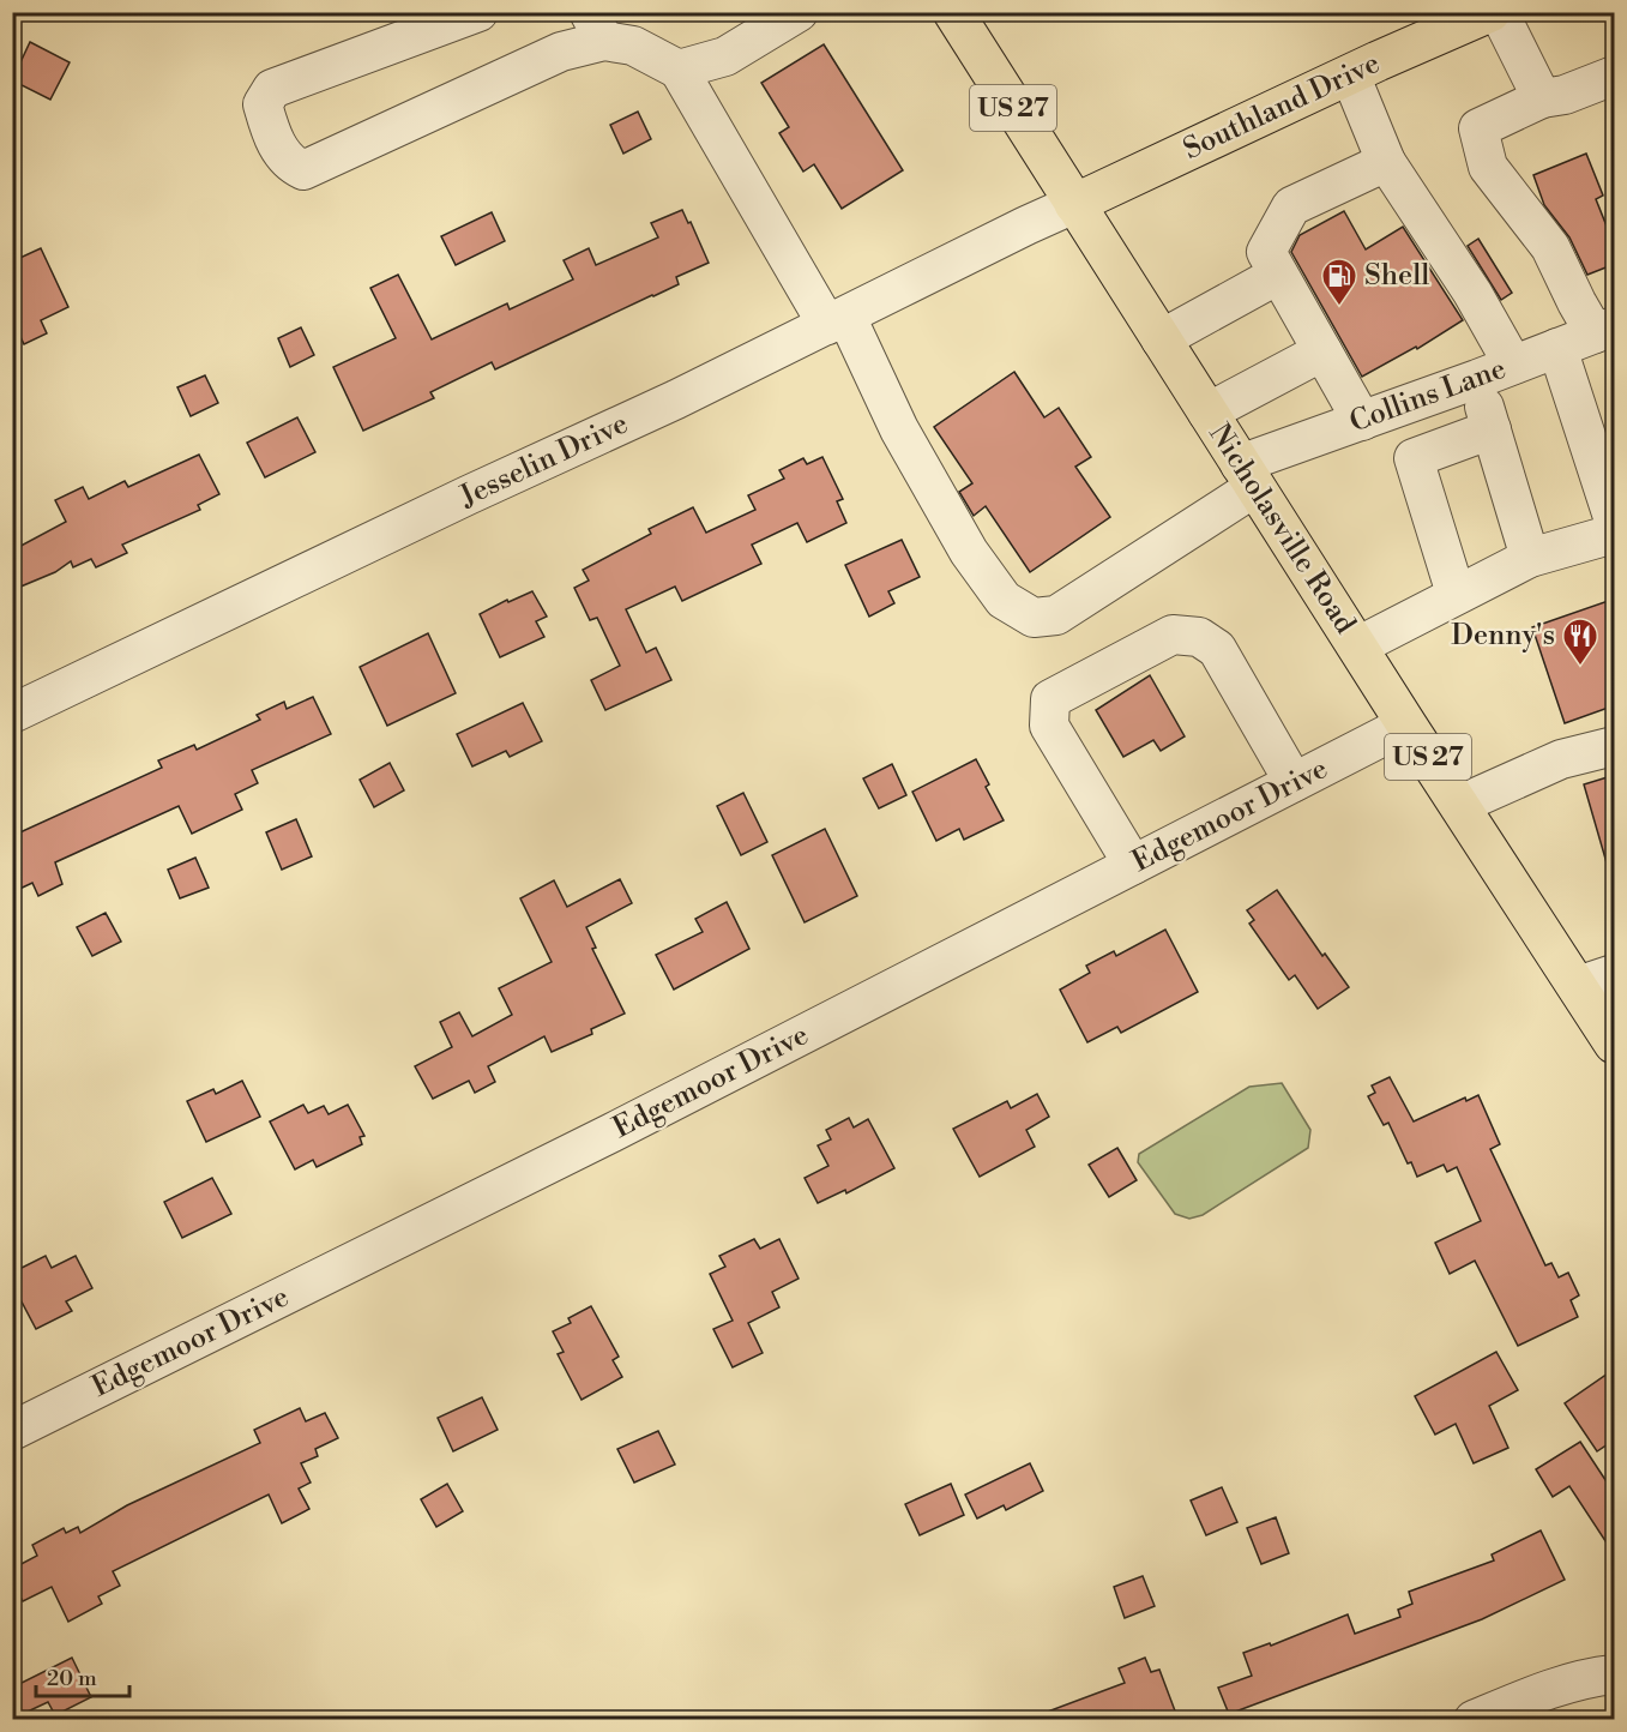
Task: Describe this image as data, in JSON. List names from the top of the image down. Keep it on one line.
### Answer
{"streets":{"main road":["Southland Drive","US 27","Nicholasville Road"],"street":["Collins Lane","Jesselin Drive","Edgemoor Drive"]},"crossings":[["Southland Drive","Jesselin Drive"],["Southland Drive","Nicholasville Road"],["Collins Lane","Jesselin Drive"],["Collins Lane","Nicholasville Road"],["Jesselin Drive","Nicholasville Road"],["Nicholasville Road","Edgemoor Drive"]],"places":{"fuel station":["Shell"],"restaurant":["Denny's"]},"scale_bar":"20 m"}
